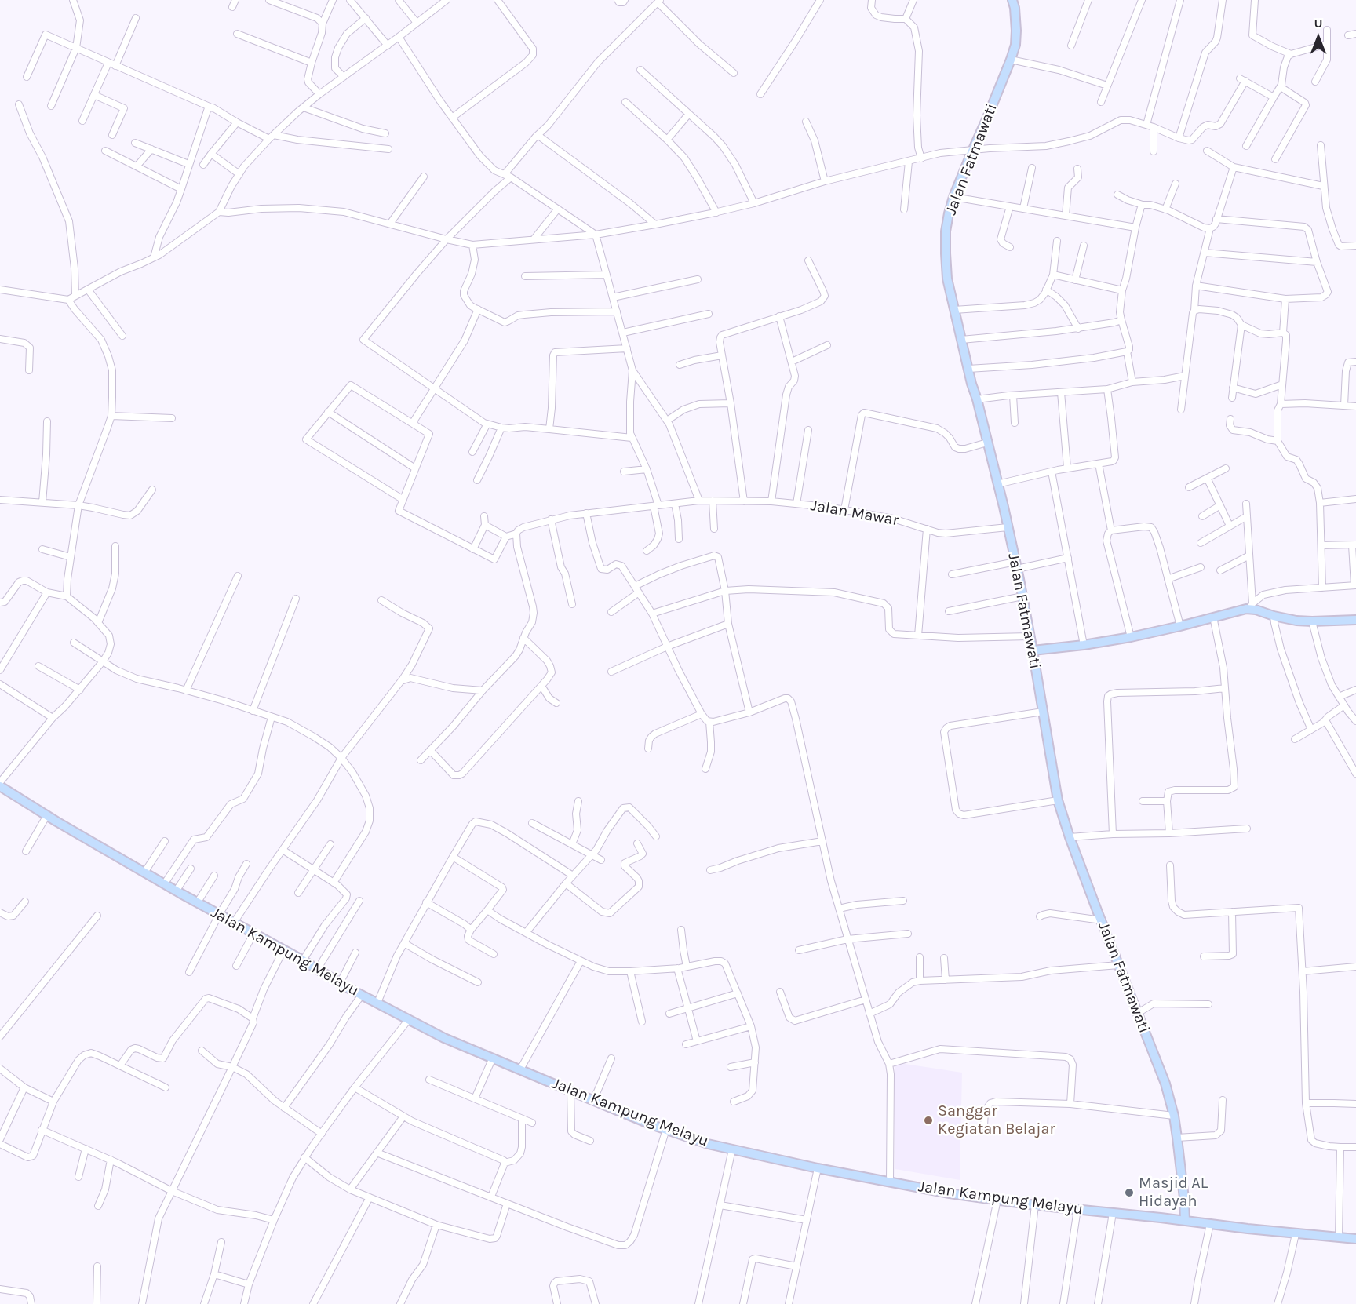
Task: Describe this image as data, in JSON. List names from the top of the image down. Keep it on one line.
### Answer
{"streets":{"street":["Jalan Fatmawati","Jalan Mawar","Jalan Kampung Melayu"]},"crossings":[["Jalan Fatmawati","Jalan Mawar"],["Jalan Fatmawati","Jalan Kampung Melayu"]],"places":["Sanggar Kegiatan Belajar","Masjid AL Hidayah"],"north":"top"}
